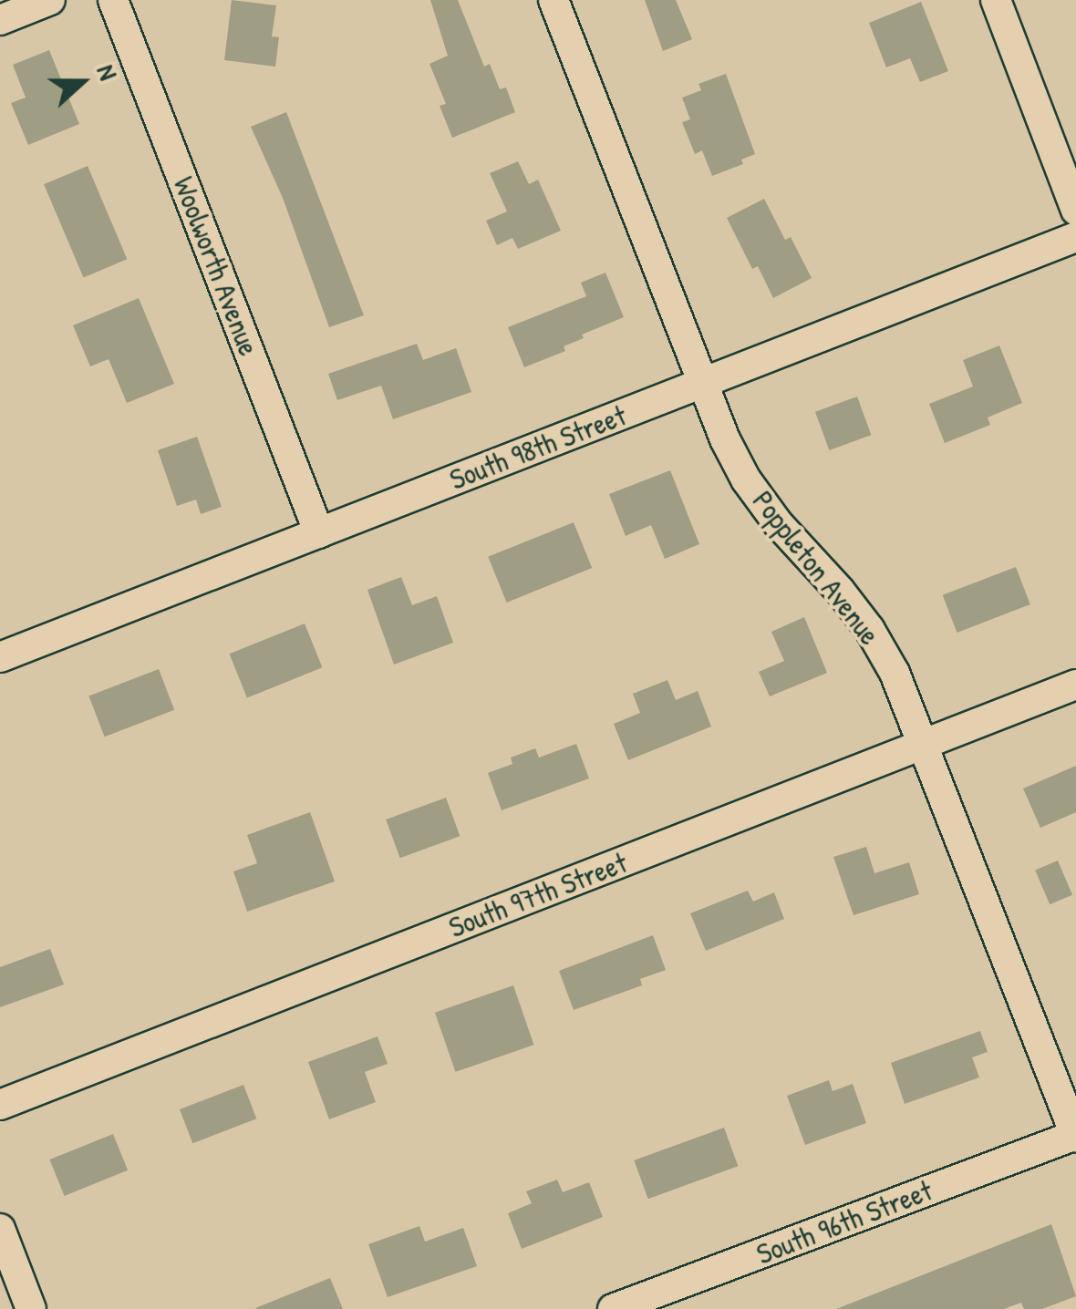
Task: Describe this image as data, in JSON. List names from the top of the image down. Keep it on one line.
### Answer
{"streets":{"street":["Woolworth Avenue","South 98th Street","Poppleton Avenue","South 97th Street","South 96th Street"]},"crossings":[["Woolworth Avenue","South 98th Street"],["South 98th Street","Poppleton Avenue"],["Poppleton Avenue","South 97th Street"],["Poppleton Avenue","South 96th Street"]],"north":"right"}
